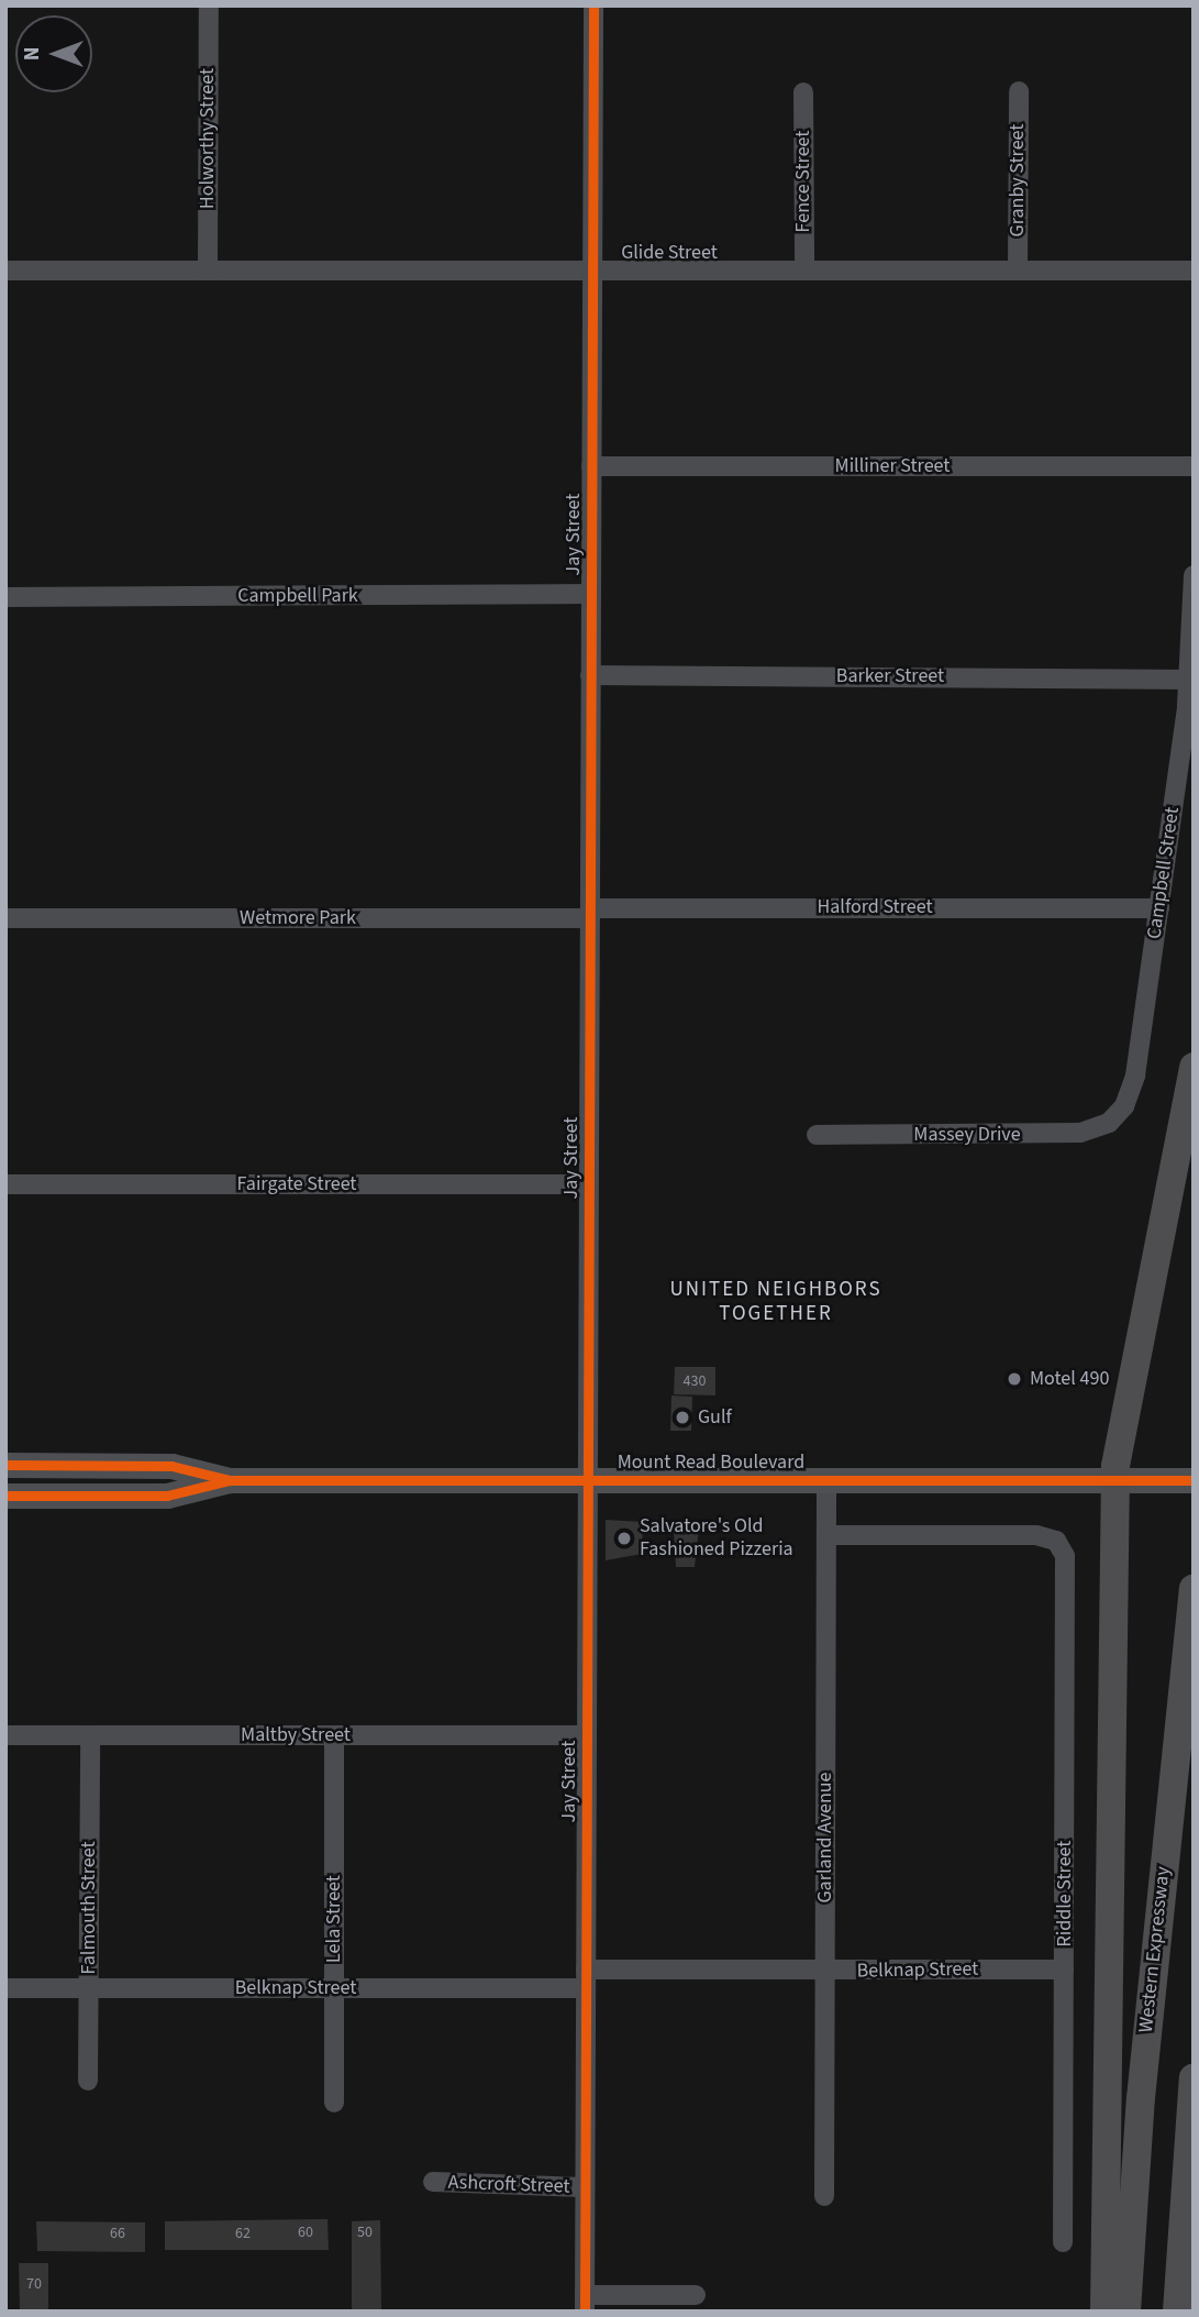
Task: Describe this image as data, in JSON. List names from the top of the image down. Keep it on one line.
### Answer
{"streets":{"highway":["Western Expressway"],"main road":["Mount Read Boulevard"],"street":["Holworthy Street","Granby Street","Fence Street","Glide Street","Milliner Street","Jay Street","Campbell Park","Barker Street","Campbell Street","Halford Street","Wetmore Park","Massey Drive","Fairgate Street","Maltby Street","Garland Avenue","Riddle Street","Falmouth Street","Lela Street","Belknap Street","Ashcroft Street"]},"crossings":[["Holworthy Street","Glide Street"],["Granby Street","Glide Street"],["Fence Street","Glide Street"],["Glide Street","Jay Street"],["Milliner Street","Jay Street"],["Jay Street","Campbell Park"],["Jay Street","Barker Street"],["Jay Street","Halford Street"],["Jay Street","Wetmore Park"],["Jay Street","Fairgate Street"],["Jay Street","Mount Read Boulevard"],["Jay Street","Maltby Street"],["Jay Street","Belknap Street"],["Jay Street","Ashcroft Street"],["Barker Street","Campbell Street"],["Campbell Street","Halford Street"],["Campbell Street","Massey Drive"],["Halford Street","Wetmore Park"],["Mount Read Boulevard","Garland Avenue"],["Maltby Street","Falmouth Street"],["Maltby Street","Lela Street"],["Garland Avenue","Riddle Street"],["Garland Avenue","Belknap Street"],["Riddle Street","Belknap Street"],["Falmouth Street","Belknap Street"],["Lela Street","Belknap Street"]],"districts":["UNITED NEIGHBORS TOGETHER"],"places":["Motel 490","Gulf","Salvatore's Old Fashioned Pizzeria"],"house_numbers":["430","60","50","66","62","70"],"north":"left"}
